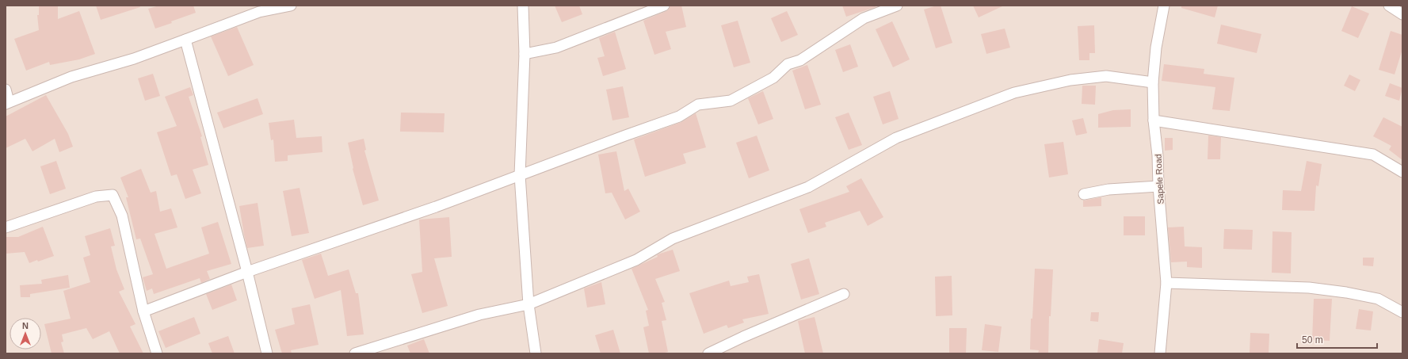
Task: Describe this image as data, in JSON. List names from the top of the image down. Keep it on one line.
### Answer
{"streets":{"street":["Sapele Road"]},"scale_bar":"50 m","north":"top"}
